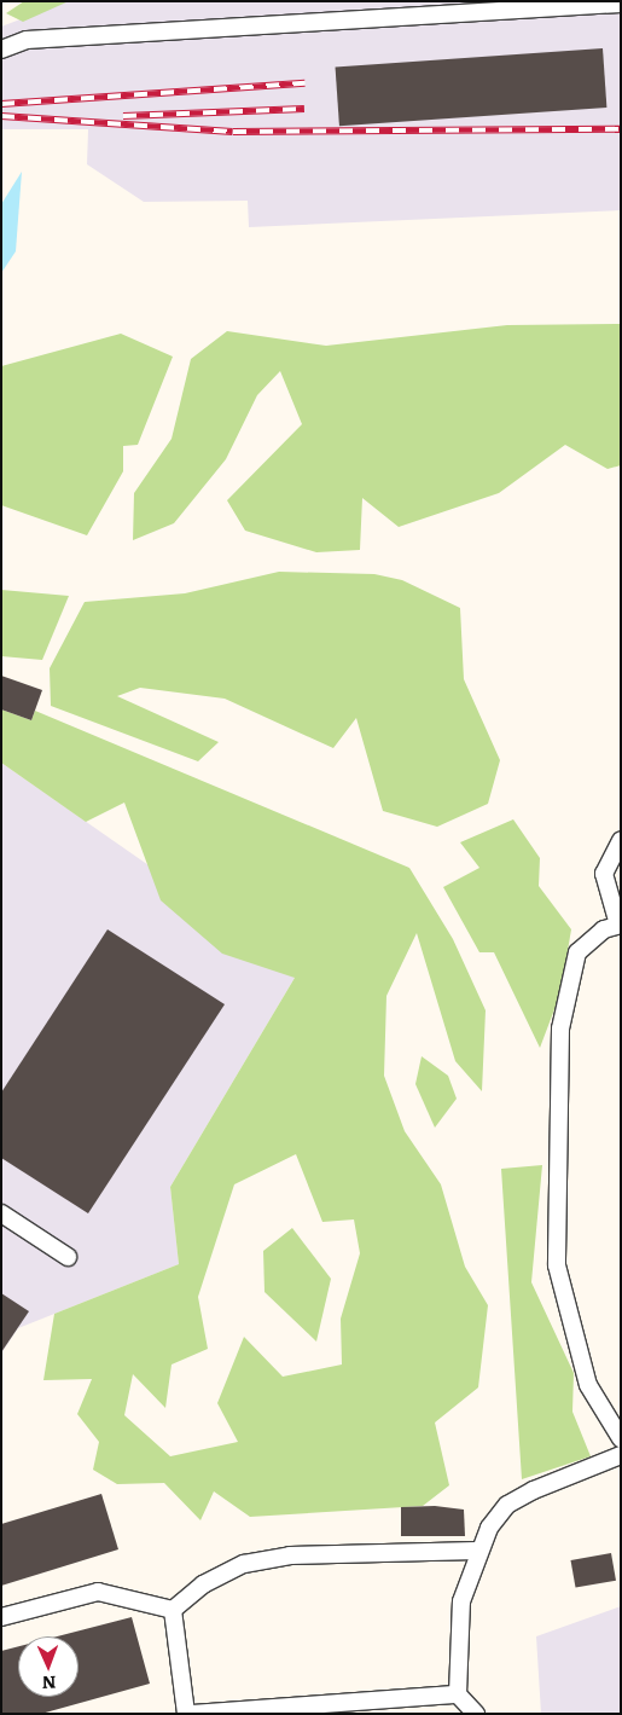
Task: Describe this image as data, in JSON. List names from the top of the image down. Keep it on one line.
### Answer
{"north":"bottom"}
